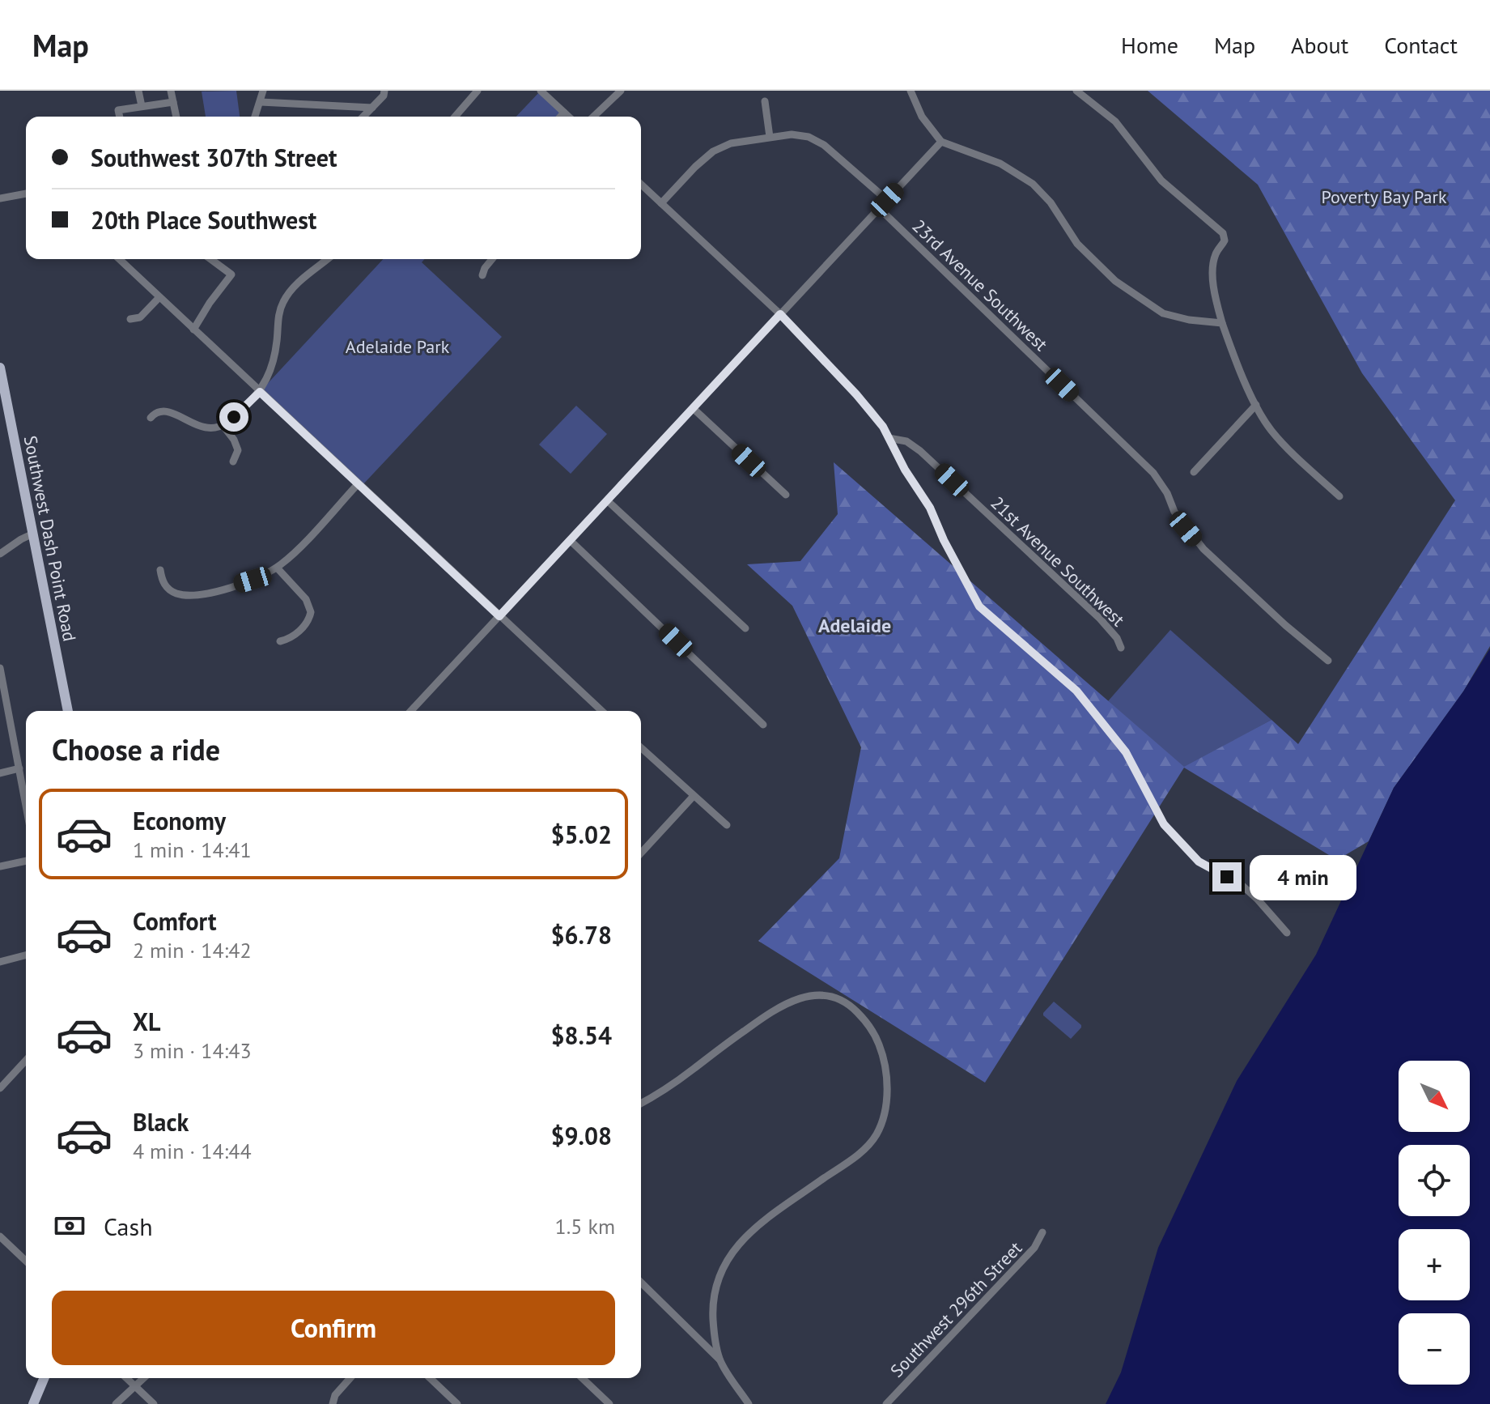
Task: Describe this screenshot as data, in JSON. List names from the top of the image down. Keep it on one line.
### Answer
{"streets":{"main road":["Southwest Dash Point Road"],"street":["23rd Avenue Southwest","21st Avenue Southwest","Southwest 296th Street"]},"districts":["Adelaide"],"parks":["Poverty Bay Park","Adelaide Park"],"north":"bottom right","page":{"header":"Map","nav":["Home","Map","About","Contact"],"banner":["Southwest 307th Street","20th Place Southwest"],"heading":"Choose a ride","list":[{"name":"Economy","note":"1 min · 14:41","value":"$5.02"},{"name":"Comfort","note":"2 min · 14:42","value":"$6.78"},{"name":"XL","note":"3 min · 14:43","value":"$8.54"},{"name":"Black","note":"4 min · 14:44","value":"$9.08"}],"bubble":"4 min","map_buttons":["+","−"],"pay":["Cash","1.5 km"],"buttons":"Confirm"}}
